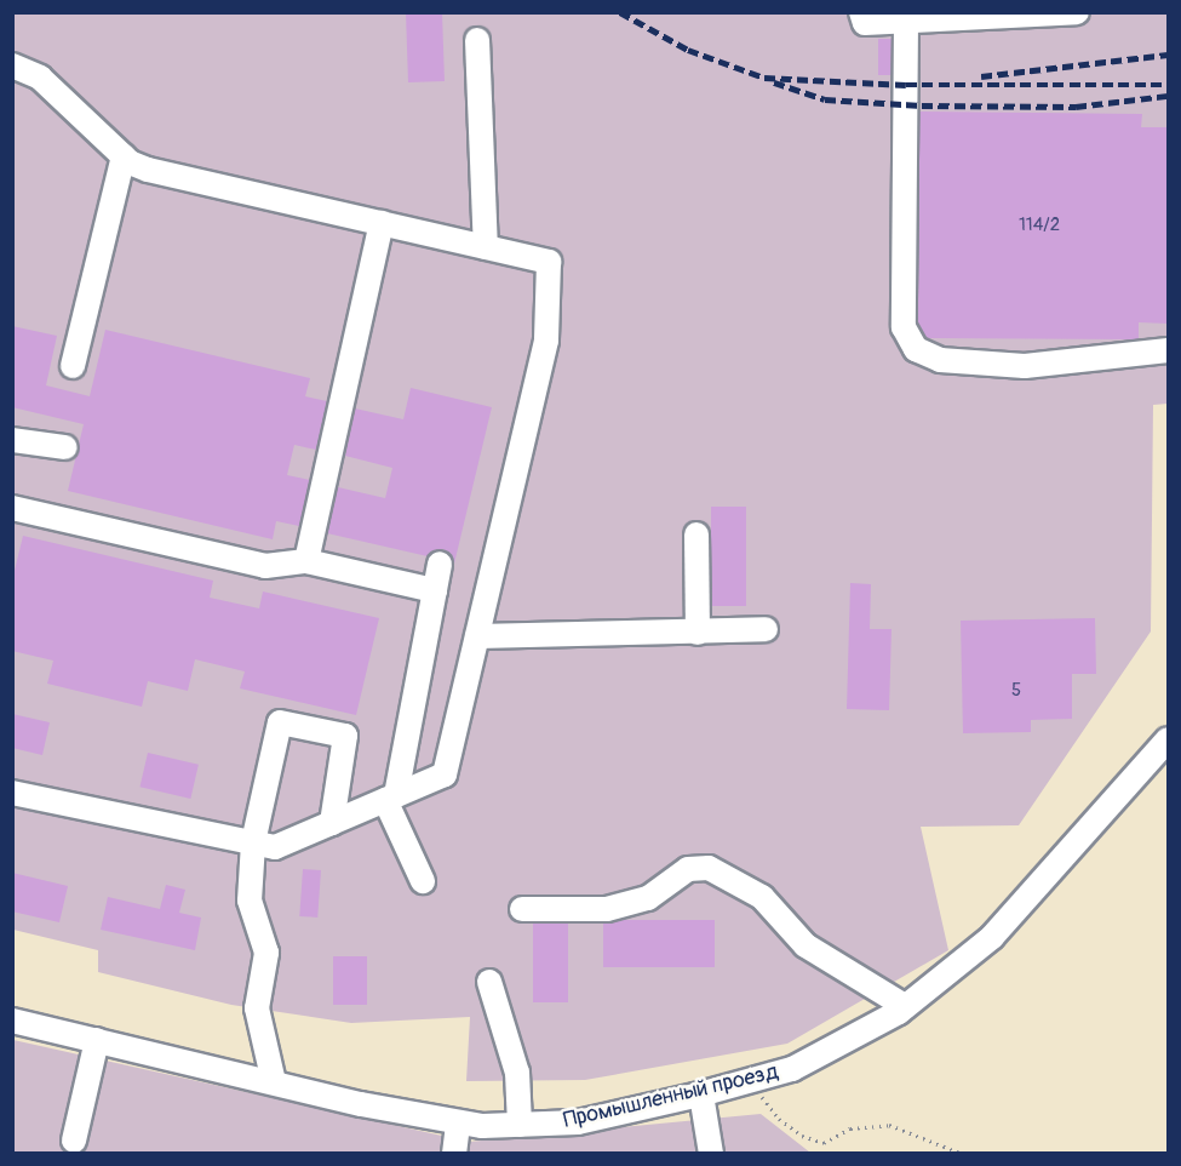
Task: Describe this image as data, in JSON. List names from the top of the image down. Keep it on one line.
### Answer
{"streets":{"street":["Промышленный проезд"]},"house_numbers":["114/2","5"]}
